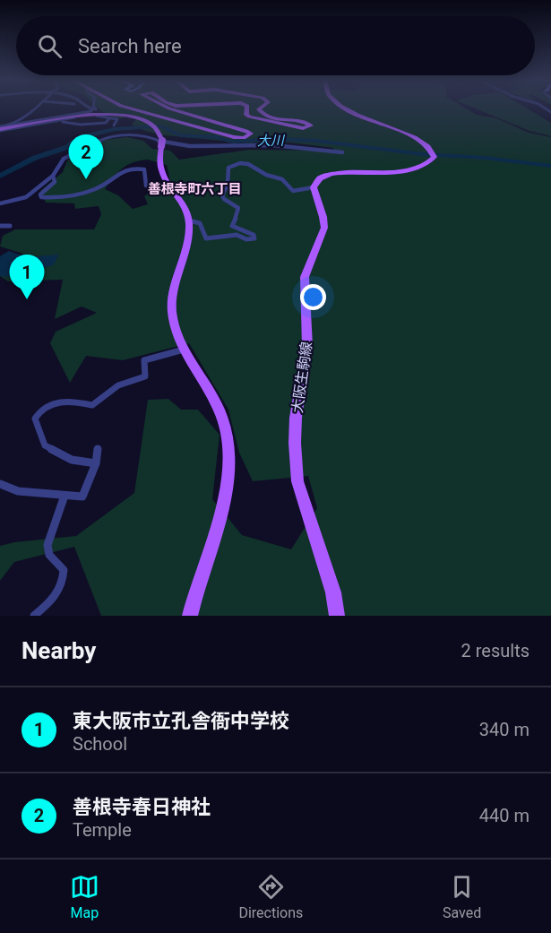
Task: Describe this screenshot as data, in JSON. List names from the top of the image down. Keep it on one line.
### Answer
{"streets":{"main road":["大阪生駒線"]},"districts":["善根寺町六丁目"],"water":["大川"],"page":{"search":"Search here","pins":["2","1"],"heading":["Nearby","2 results"],"list":[{"mark":"1","name":"東大阪市立孔舎衙中学校","note":"School","value":"340 m"},{"mark":"2","name":"善根寺春日神社","note":"Temple","value":"440 m"}],"nav":["Map","Directions","Saved"]}}
